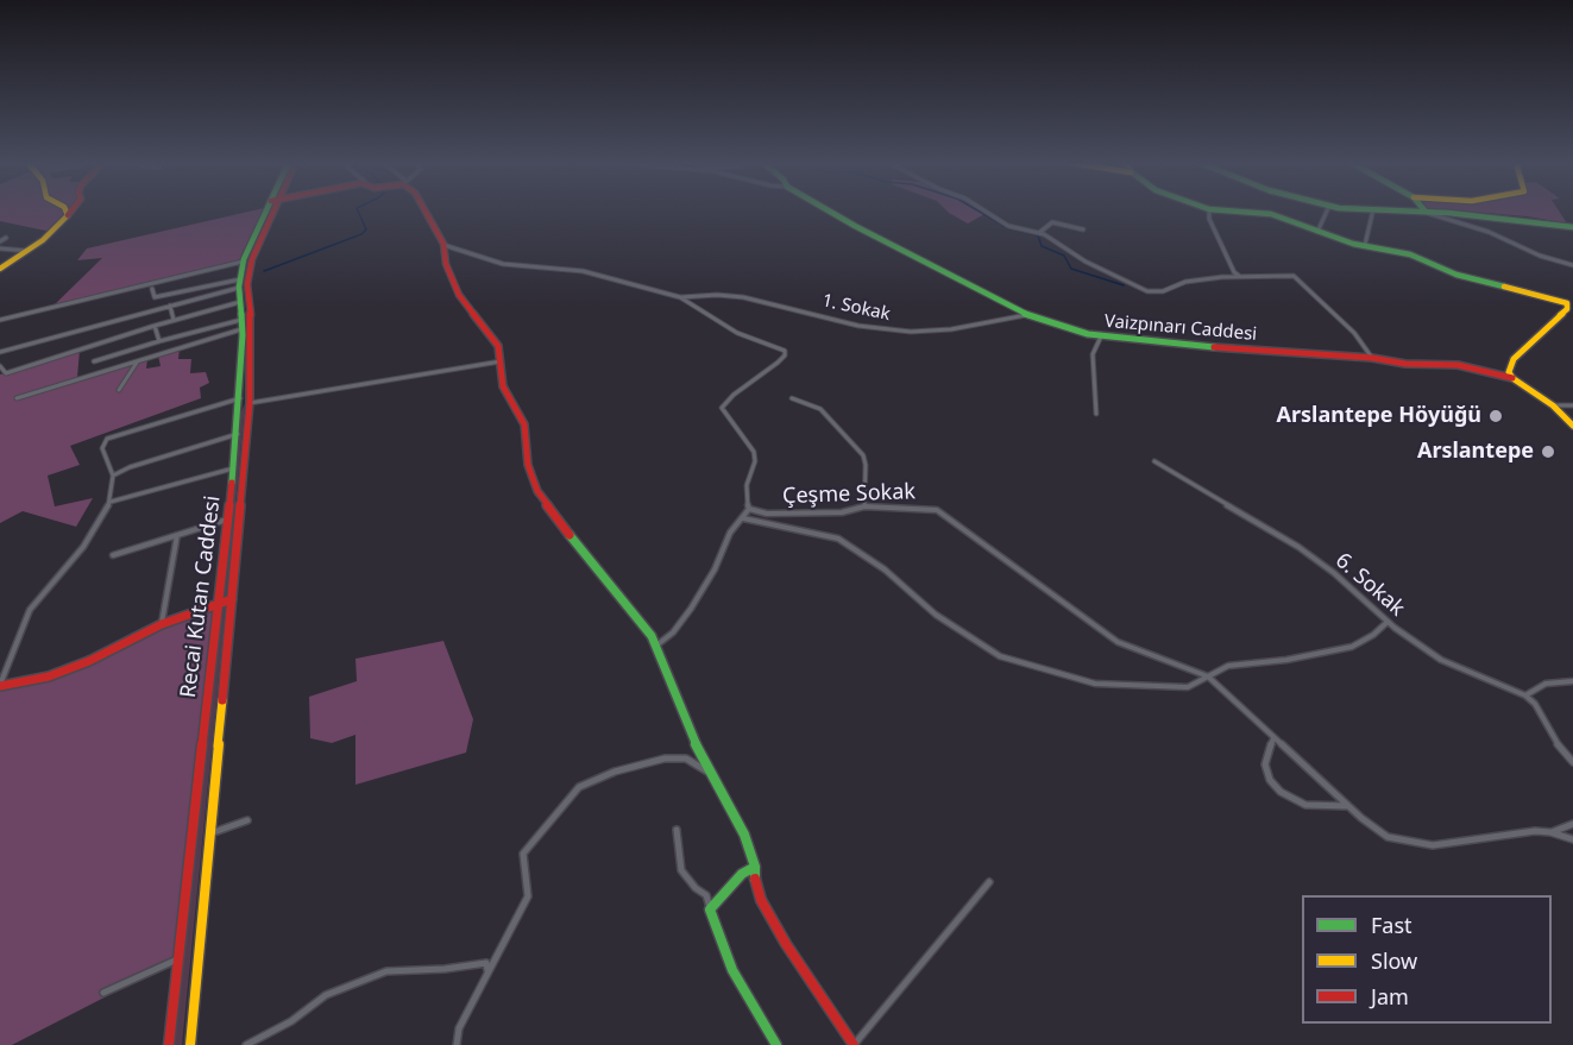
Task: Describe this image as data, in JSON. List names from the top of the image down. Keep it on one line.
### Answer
{"streets":{"street":["1. Sokak","Vaizpınarı Caddesi","Çeşme Sokak","6. Sokak","Recai Kutan Caddesi"]},"crossings":[["1. Sokak","Vaizpınarı Caddesi"]],"places":["Arslantepe Höyüğü","Arslantepe"],"legend":["Fast","Slow","Jam"]}
